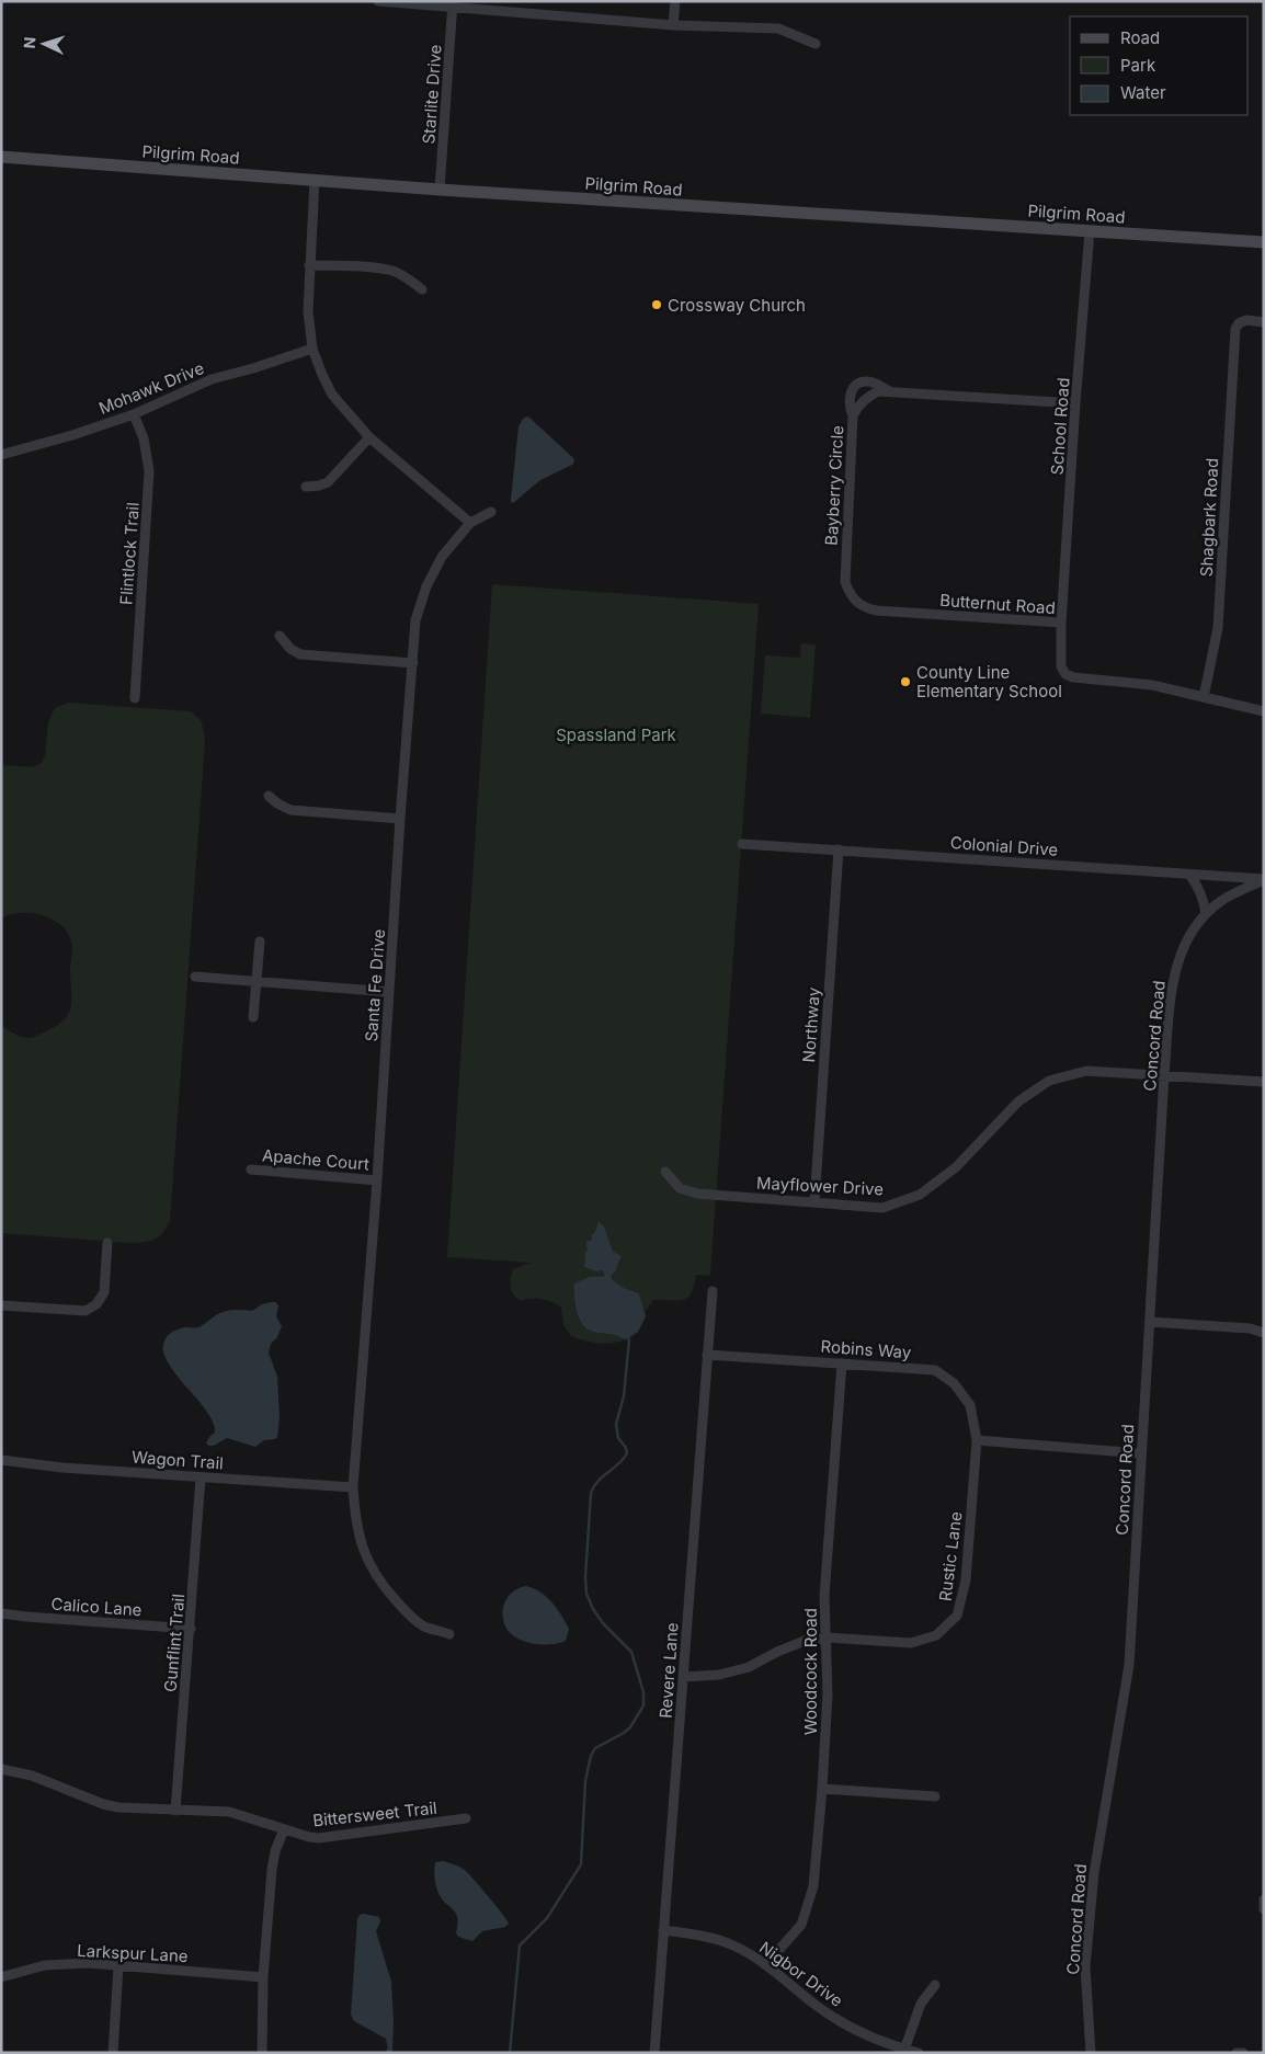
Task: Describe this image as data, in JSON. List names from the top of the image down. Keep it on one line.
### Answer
{"streets":{"street":["Starlite Drive","Pilgrim Road","Mohawk Drive","School Road","Bayberry Circle","Shagbark Road","Flintlock Trail","Butternut Road","Colonial Drive","Santa Fe Drive","Northway","Concord Road","Apache Court","Mayflower Drive","Robins Way","Wagon Trail","Rustic Lane","Calico Lane","Gunflint Trail","Revere Lane","Woodcock Road","Bittersweet Trail","Larkspur Lane","Nigbor Drive"]},"crossings":[["Starlite Drive","Pilgrim Road"],["Pilgrim Road","School Road"],["Mohawk Drive","Flintlock Trail"],["School Road","Bayberry Circle"],["School Road","Butternut Road"],["Bayberry Circle","Butternut Road"],["Shagbark Road","Butternut Road"],["Colonial Drive","Northway"],["Colonial Drive","Concord Road"],["Santa Fe Drive","Apache Court"],["Santa Fe Drive","Wagon Trail"],["Northway","Mayflower Drive"],["Concord Road","Mayflower Drive"],["Robins Way","Rustic Lane"],["Robins Way","Revere Lane"],["Robins Way","Woodcock Road"],["Wagon Trail","Gunflint Trail"],["Rustic Lane","Revere Lane"],["Rustic Lane","Woodcock Road"],["Calico Lane","Gunflint Trail"],["Gunflint Trail","Bittersweet Trail"],["Revere Lane","Nigbor Drive"],["Woodcock Road","Nigbor Drive"]],"parks":["Spassland Park"],"places":["Crossway Church","County Line Elementary School"],"legend":["Road","Park","Water"],"north":"left"}
